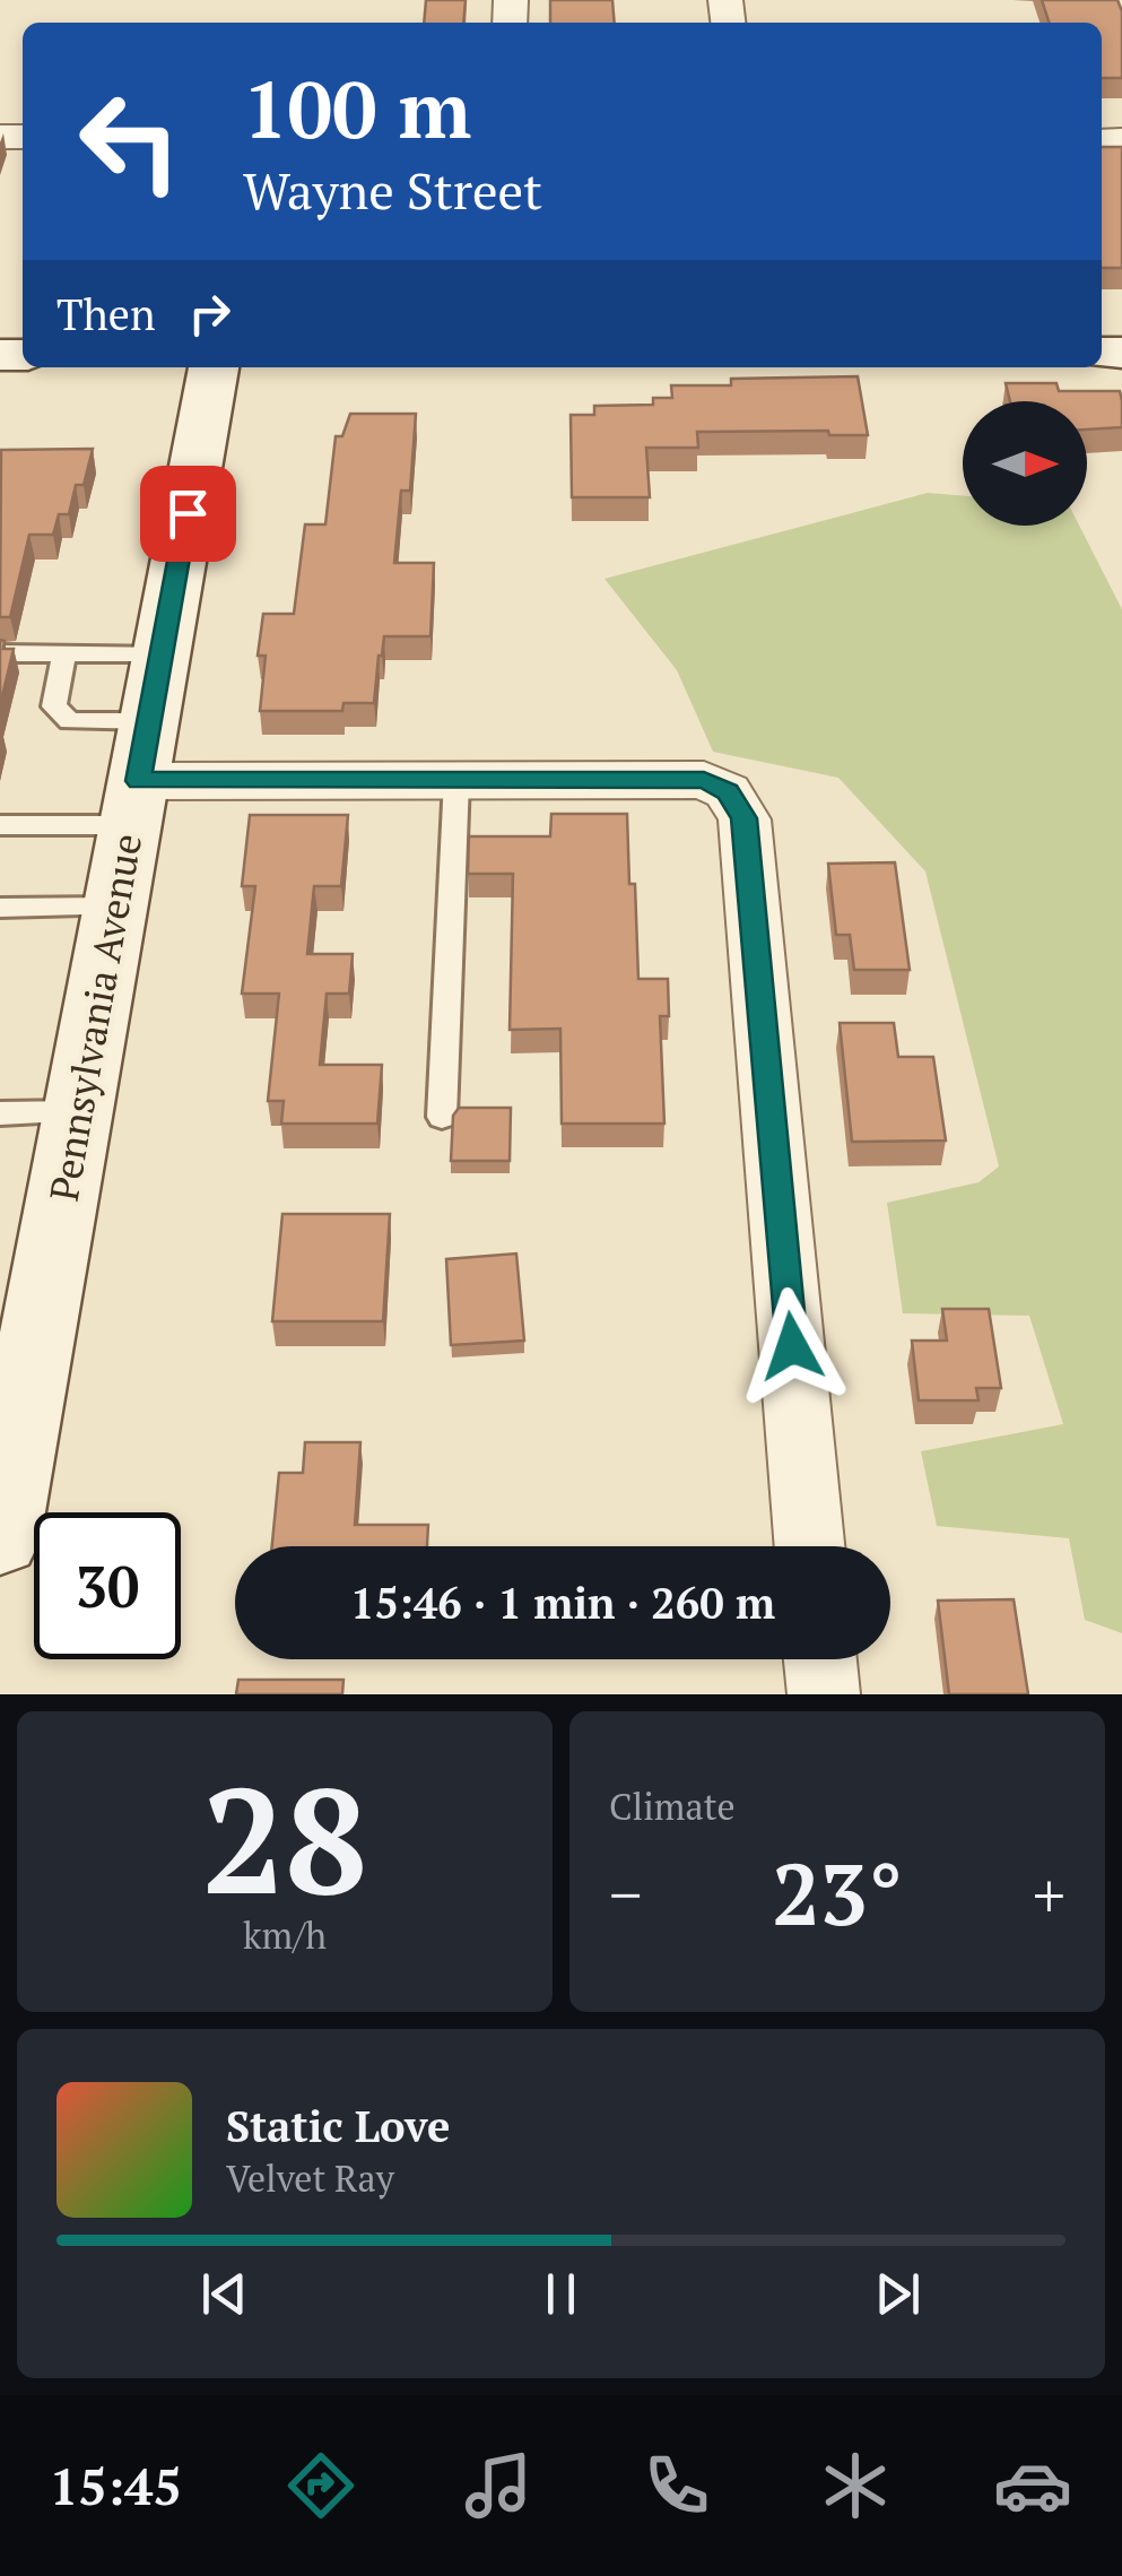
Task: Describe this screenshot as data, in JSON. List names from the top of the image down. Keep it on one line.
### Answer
{"streets":{"main road":["Pennsylvania Avenue"]},"north":"right","page":{"turn":["100 m","Wayne Street"],"then":"Then","limit":"30","trip":"15:46 · 1 min · 260 m","tile":[["28","km/h"],"Climate"],"heat":["−","23°","+"],"song":["Static Love","Velvet Ray"],"tabs":"15:45"}}
